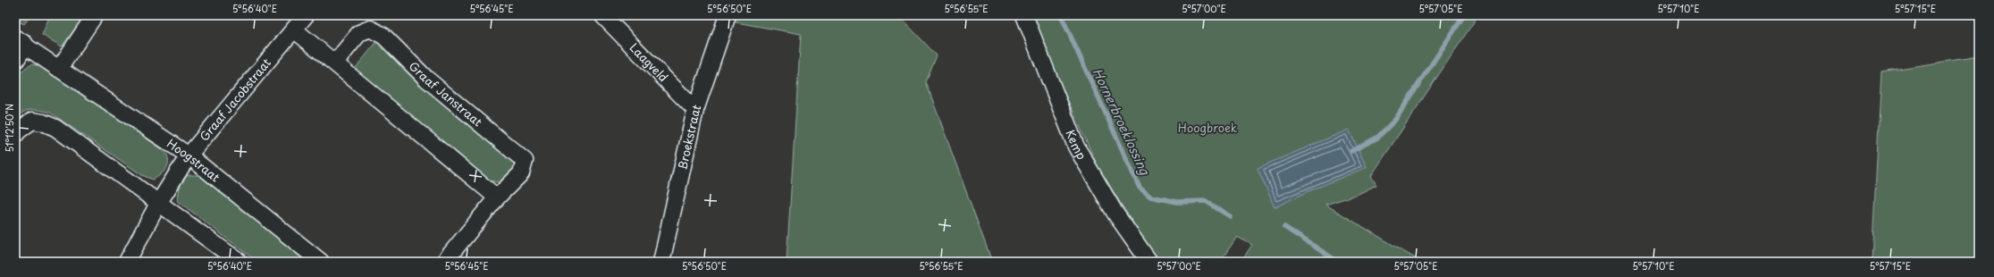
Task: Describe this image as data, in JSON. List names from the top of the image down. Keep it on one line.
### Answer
{"streets":{"street":["Laagveld","Graaf Janstraat","Graaf Jacobstraat","Broekstraat","Kemp","Hoogstraat"]},"crossings":[["Laagveld","Broekstraat"],["Graaf Jacobstraat","Hoogstraat"]],"water":["Hornerbroeklossing"],"parks":["Hoogbroek"],"coordinates":["5°56'40\"E","5°56'45\"E","5°56'50\"E","5°56'55\"E","5°57'00\"E","5°57'05\"E","5°57'10\"E","5°57'15\"E","51°12'50\"N"]}
